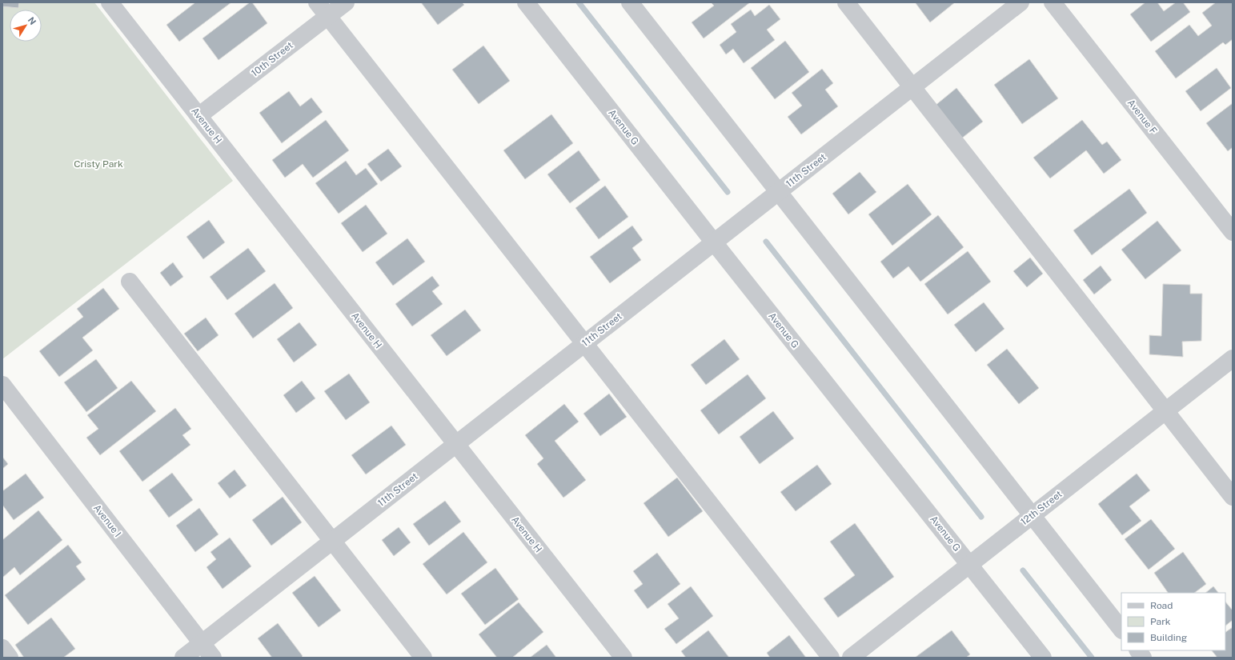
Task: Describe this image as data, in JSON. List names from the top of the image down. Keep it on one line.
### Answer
{"streets":{"street":["10th Street","Avenue F","Avenue H","Avenue G","11th Street","12th Street","Avenue I"]},"crossings":[["10th Street","Avenue H"],["Avenue H","11th Street"],["Avenue G","11th Street"],["Avenue G","12th Street"],["11th Street","Avenue I"]],"parks":["Cristy Park"],"legend":["Road","Park","Building"],"north":"top right"}
